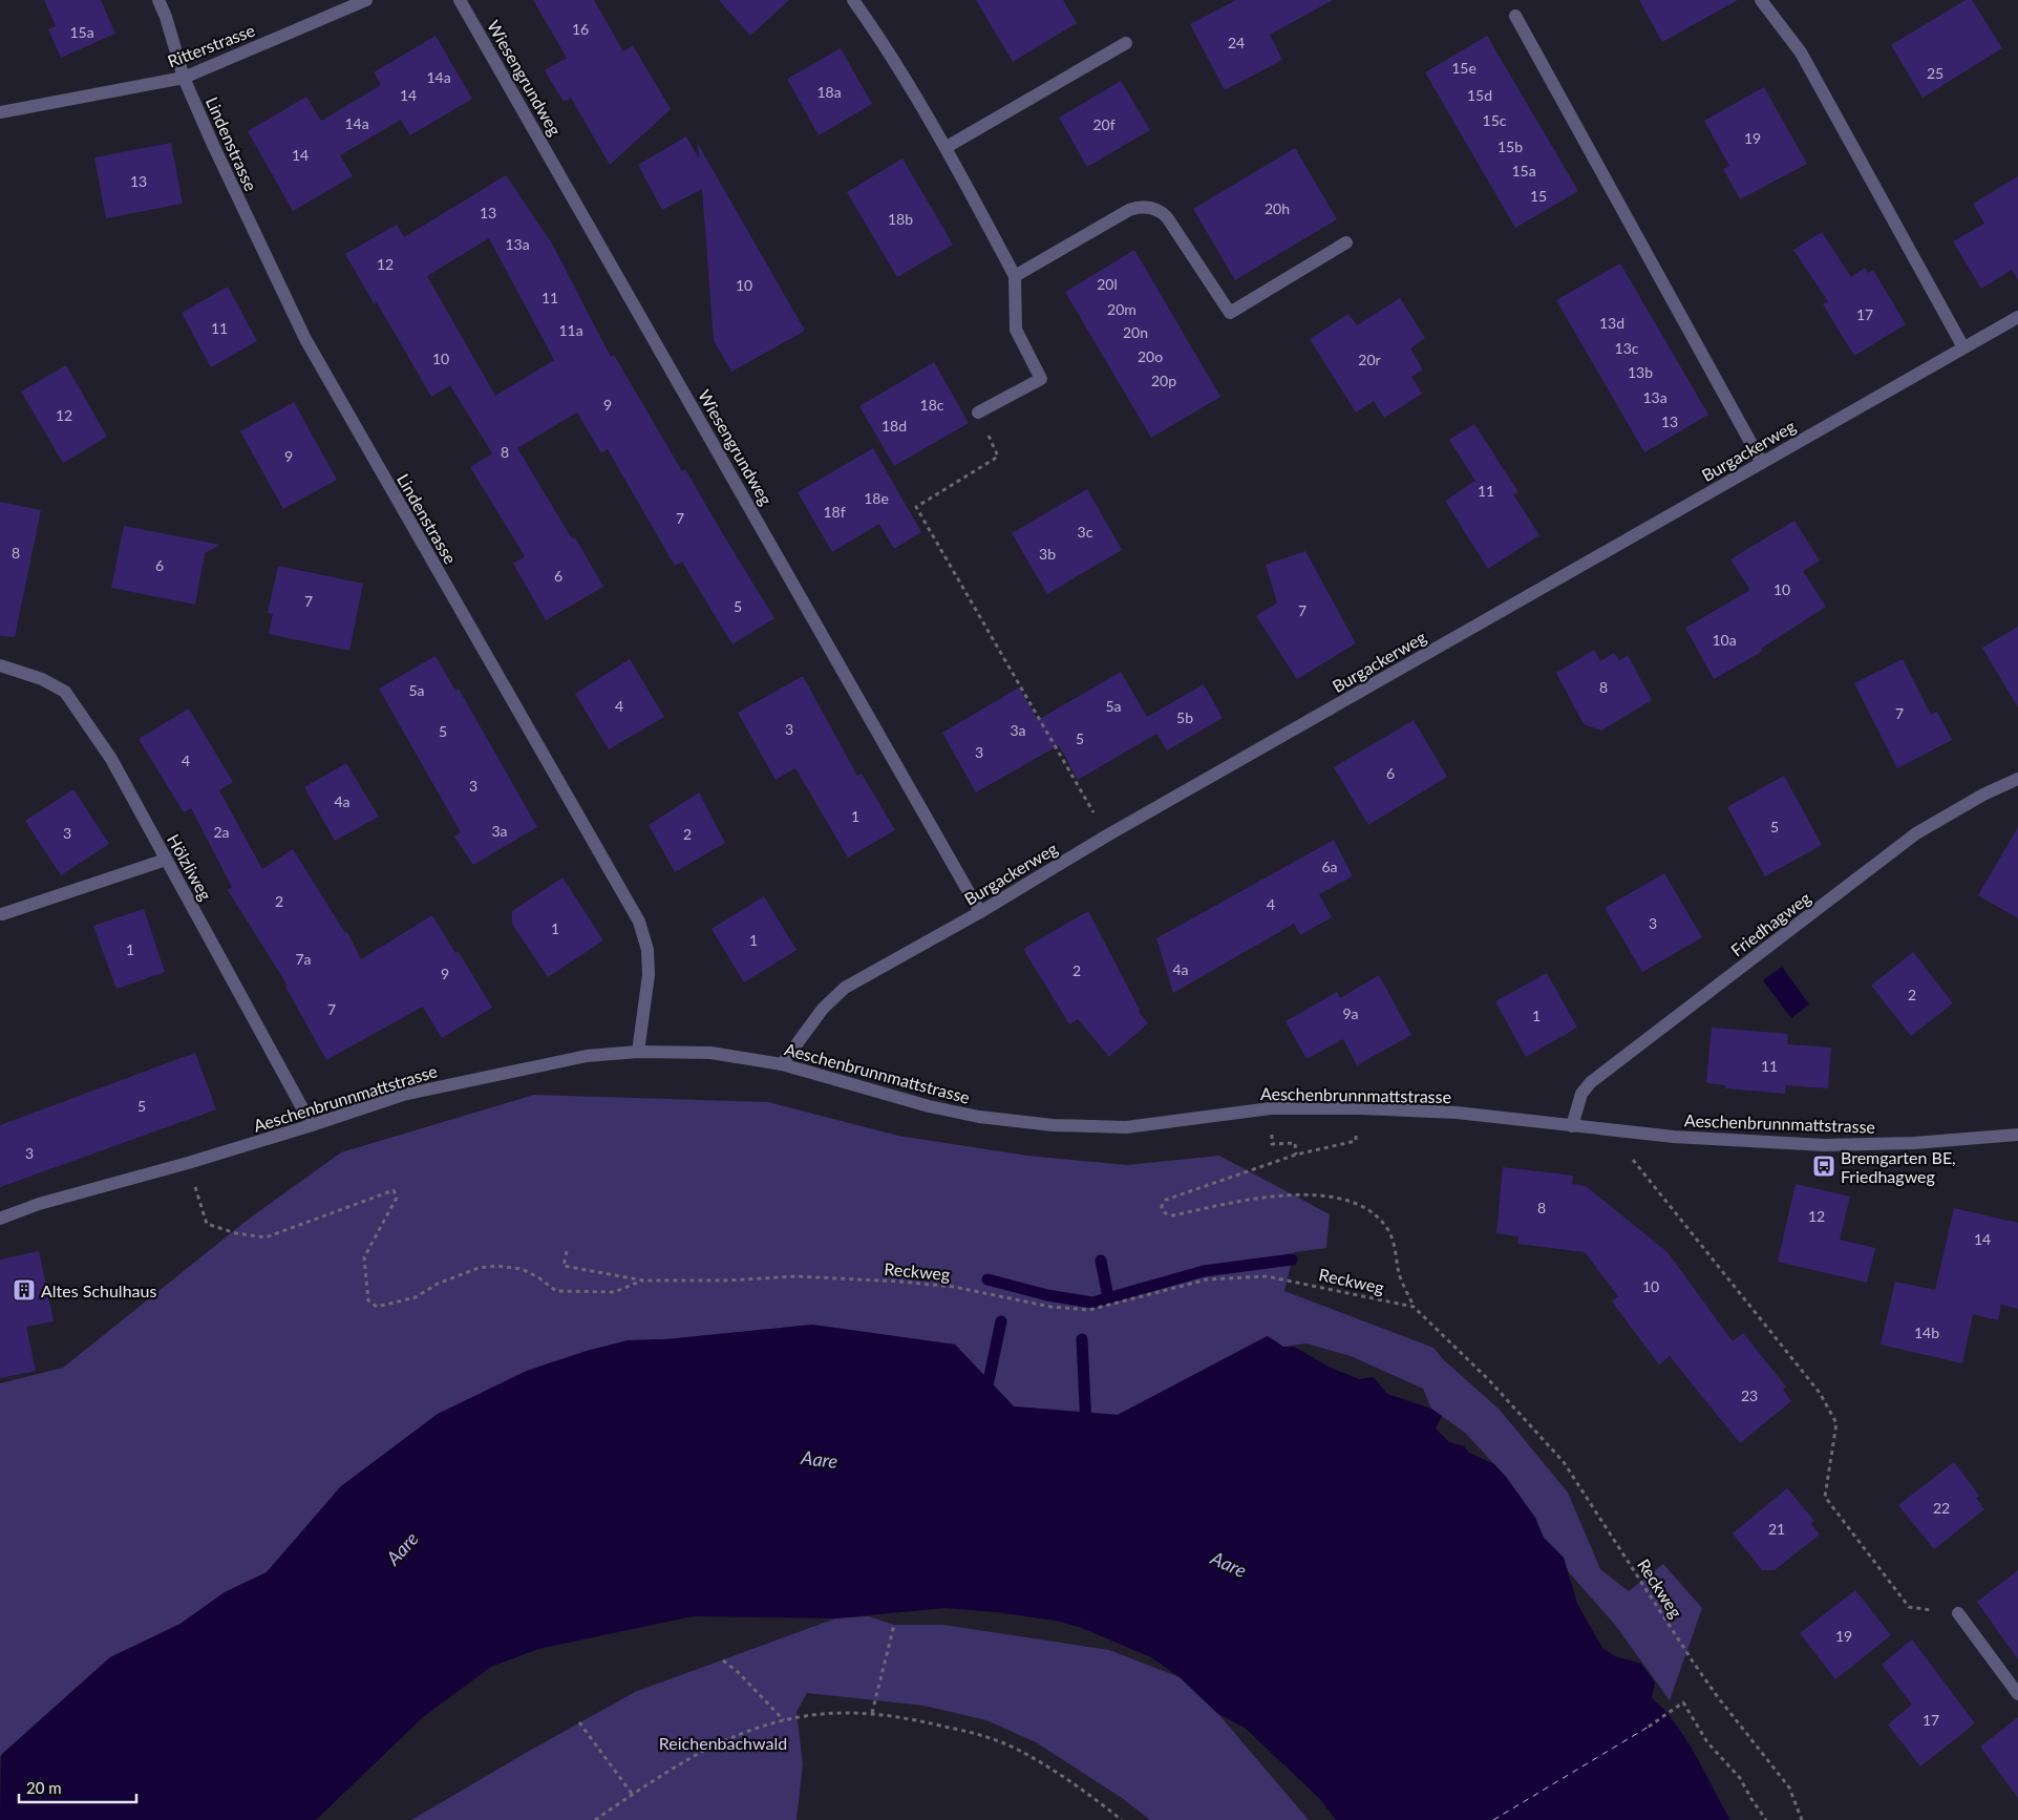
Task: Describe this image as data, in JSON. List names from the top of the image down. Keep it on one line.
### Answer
{"streets":{"street":["Ritterstrasse","Wiesengrundweg","Lindenstrasse","Burgackerweg","Hölzliweg","Friedhagweg","Aeschenbrunnmattstrasse"],"path":["Reckweg"]},"crossings":[["Ritterstrasse","Lindenstrasse"],["Wiesengrundweg","Burgackerweg"],["Lindenstrasse","Aeschenbrunnmattstrasse"],["Burgackerweg","Aeschenbrunnmattstrasse"],["Hölzliweg","Aeschenbrunnmattstrasse"],["Friedhagweg","Aeschenbrunnmattstrasse"]],"water":["Aare"],"parks":["Reichenbachwald"],"places":{"bus stop":["Bremgarten BE, Friedhagweg"],"building":["Altes Schulhaus"]},"house_numbers":["16","15a","24","15e","25","14a","18a","14","15d","15c","14a","20f","19","15b","14","15a","13","15","20h","13","18b","13a","12","20l","10","11","20m","17","13d","11","11a","20n","13c","20o","10","20r","13b","20p","13a","9","18c","12","13","18d","8","9","11","18e","18f","7","3c","8","3b","6","6","10","7","5","7","10a","8","5a","4","5a","7","5b","3","3a","5","5","3","4","6","3","4a","1","5","3a","2a","3","2","6a","2","4","3","1","1","1","7a","4a","2","9","2","7","9a","1","11","5","3","8","12","14","10","14b","23","22","21","19","17"],"scale_bar":"20 m"}
